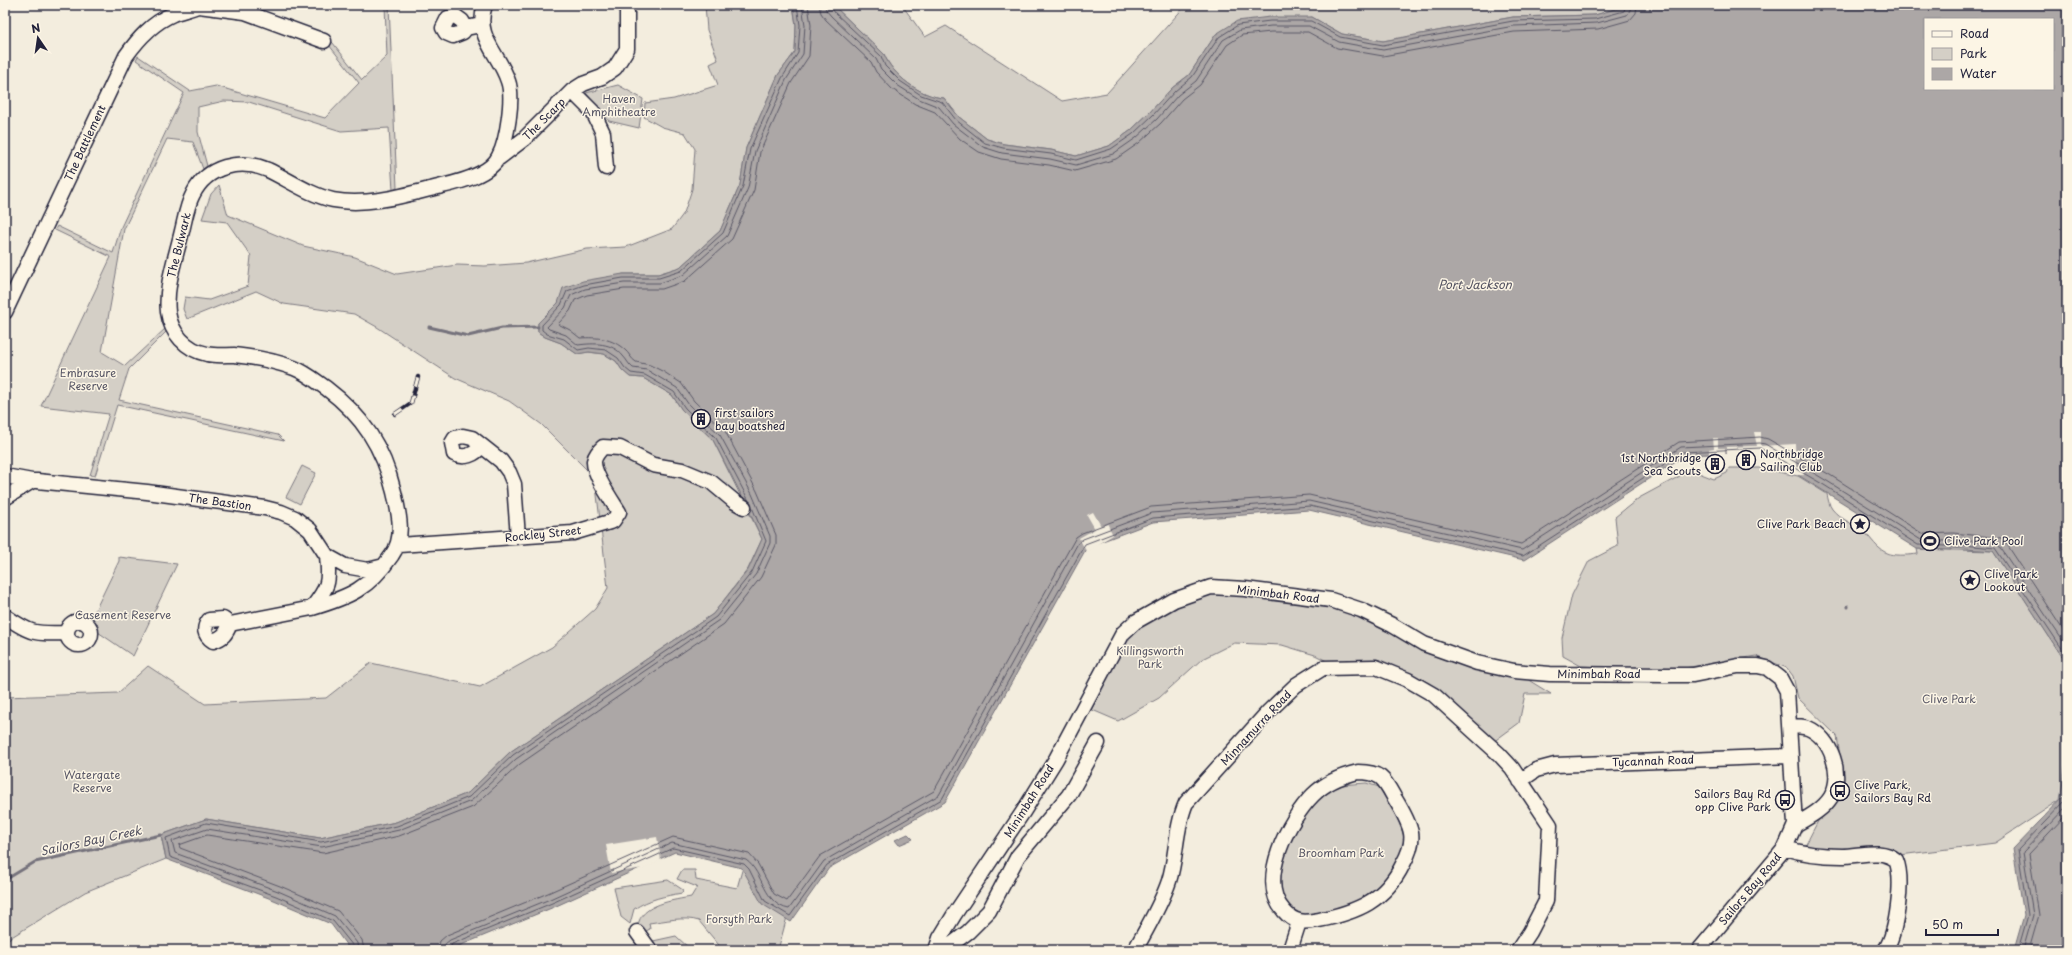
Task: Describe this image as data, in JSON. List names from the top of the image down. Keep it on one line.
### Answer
{"streets":{"street":["The Scarp","The Battlement","The Bulwark","The Bastion","Rockley Street","Minimbah Road","Minnamurra Road","Tycannah Road","Sailors Bay Road"]},"crossings":[["The Scarp","The Bulwark"],["The Bulwark","Rockley Street"],["Minimbah Road","Sailors Bay Road"],["Minnamurra Road","Tycannah Road"],["Tycannah Road","Sailors Bay Road"]],"water":["Port Jackson","Sailors Bay Creek"],"parks":["Haven Amphitheatre","Embrasure Reserve","Casement Reserve","Killingsworth Park","Clive Park","Watergate Reserve","Broomham Park","Forsyth Park"],"places":{"building":["first sailors bay boatshed","Northbridge Sailing Club","1st Northbridge Sea Scouts"],"place":["Clive Park Beach","Clive Park Lookout"],"sports":["Clive Park Pool"],"bus stop":["Clive Park, Sailors Bay Rd","Sailors Bay Rd opp Clive Park"]},"legend":["Road","Park","Water"],"scale_bar":"50 m","north":"top"}
